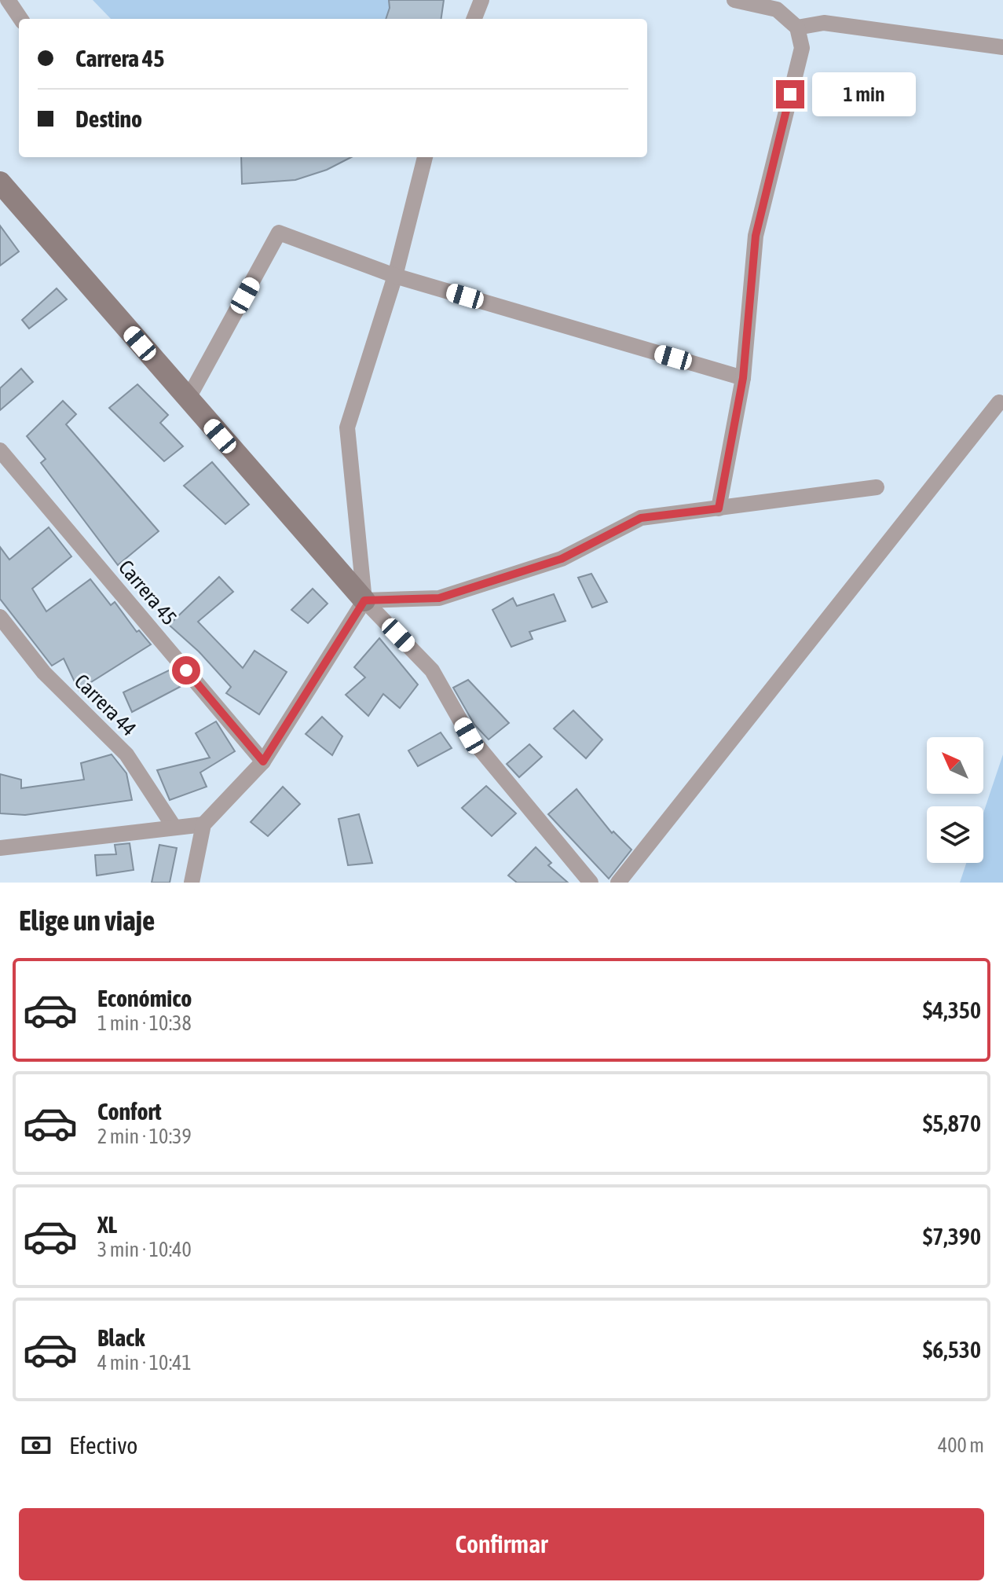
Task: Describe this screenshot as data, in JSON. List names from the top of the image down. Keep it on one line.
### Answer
{"streets":{"street":["Carrera 45","Carrera 44"]},"north":"top left","page":{"banner":["Carrera 45","Destino"],"bubble":"1 min","heading":"Elige un viaje","list":[{"name":"Económico","note":"1 min · 10:38","value":"$4,350"},{"name":"Confort","note":"2 min · 10:39","value":"$5,870"},{"name":"XL","note":"3 min · 10:40","value":"$7,390"},{"name":"Black","note":"4 min · 10:41","value":"$6,530"}],"pay":["Efectivo","400 m"],"buttons":"Confirmar"}}
